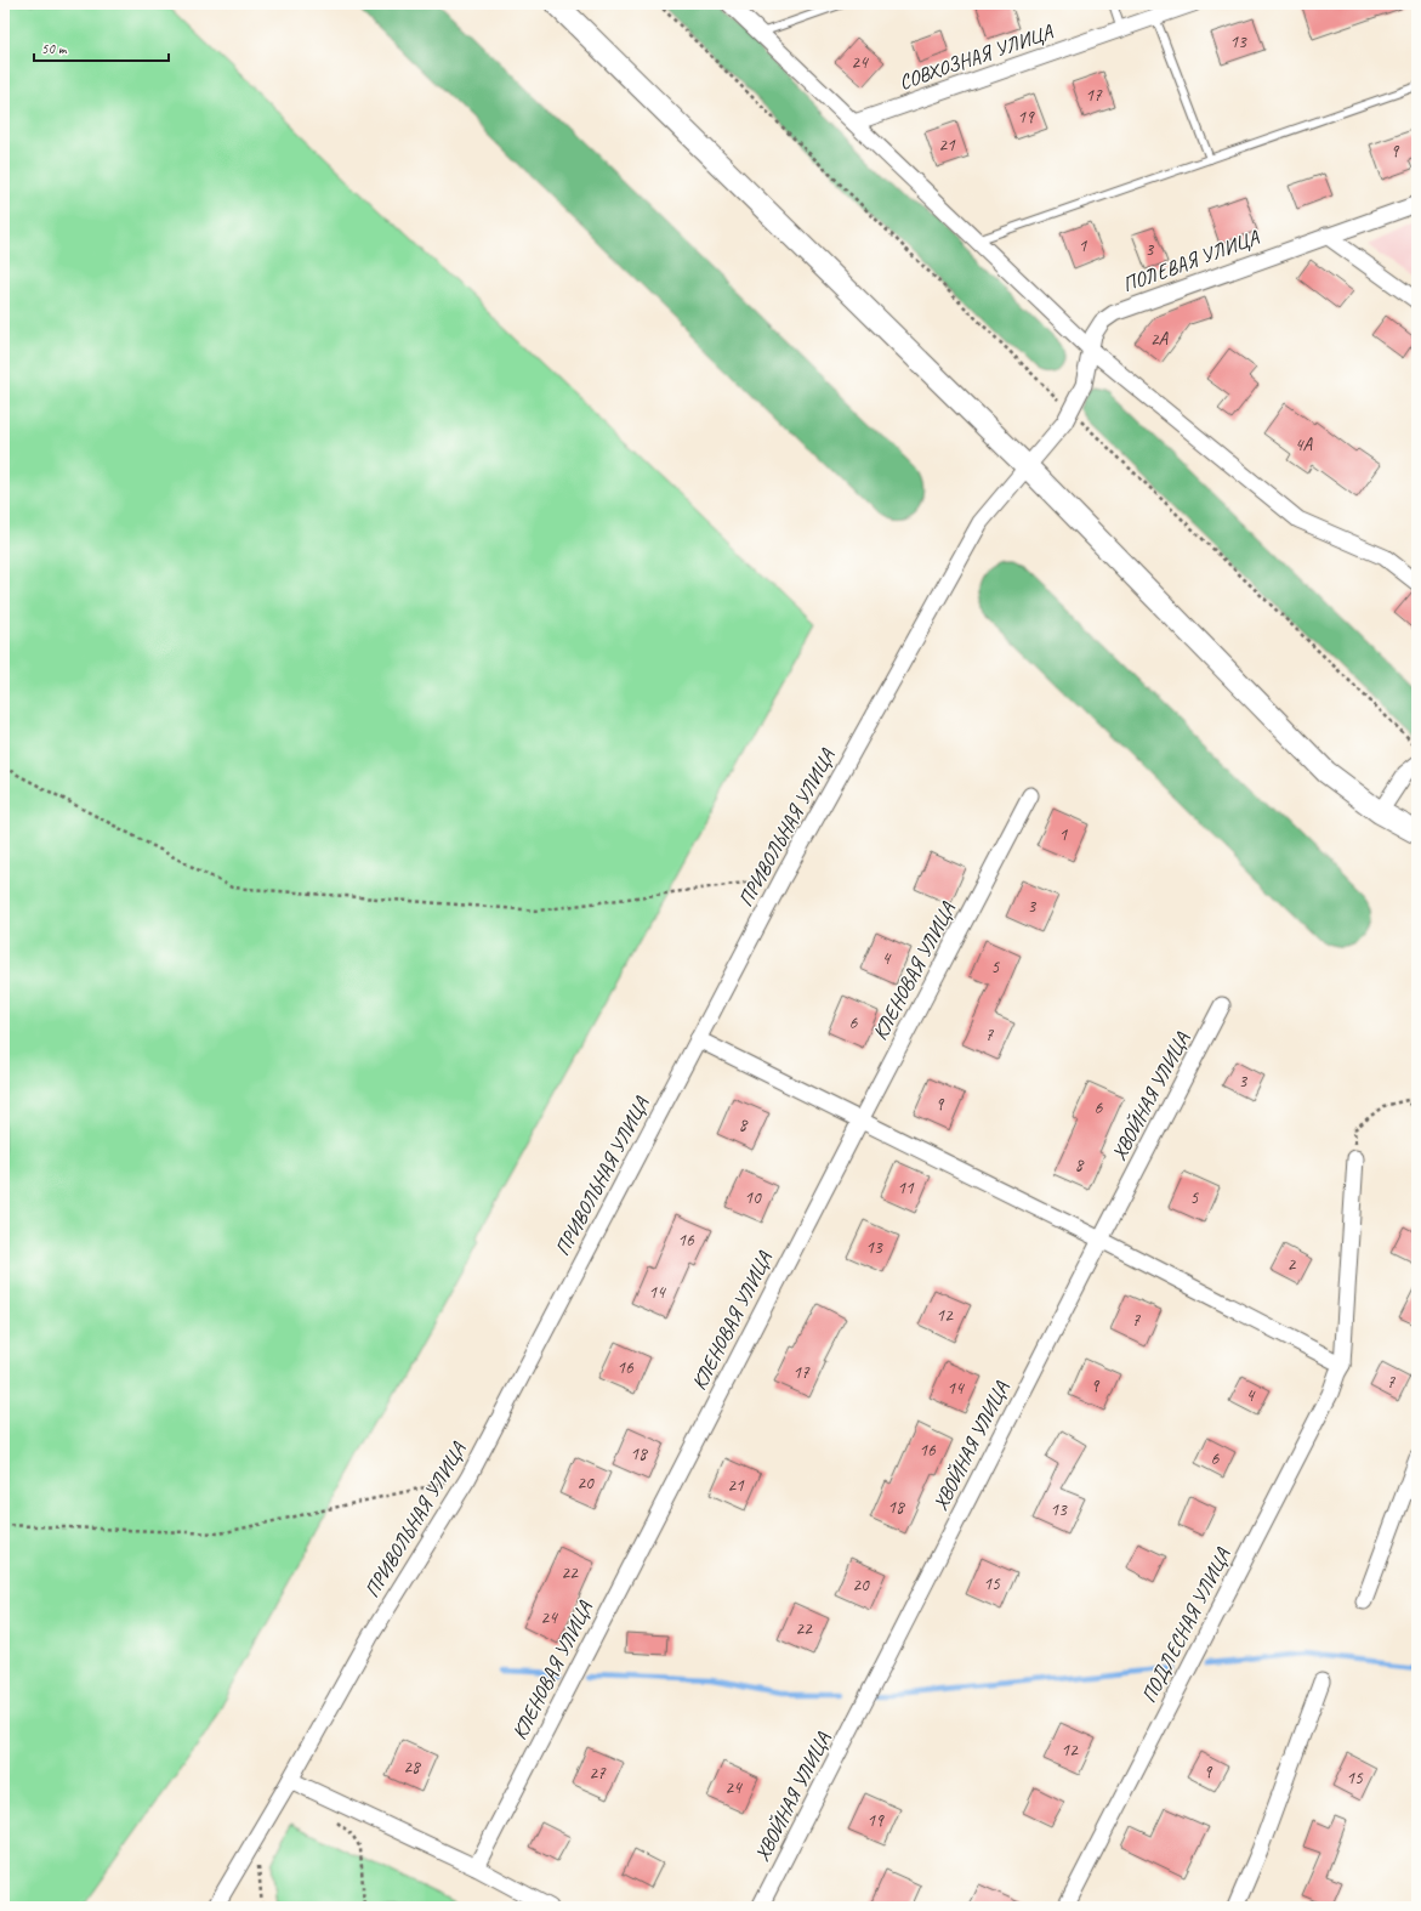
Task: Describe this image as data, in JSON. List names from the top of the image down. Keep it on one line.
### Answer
{"streets":{"street":["СОВХОЗНАЯ УЛИЦА","ПОЛЕВАЯ УЛИЦА","ПРИВОЛЬНАЯ УЛИЦА","КЛЕНОВАЯ УЛИЦА","ХВОЙНАЯ УЛИЦА","ПОДЛЕСНАЯ УЛИЦА"]},"crossings":[["ПОЛЕВАЯ УЛИЦА","ПРИВОЛЬНАЯ УЛИЦА"]],"house_numbers":["13","24","17","19","21","9","1","3","2А","4А","1","3","4","5","6","7","3","9","6","8","8","11","10","5","16","13","2","14","12","7","16","17","7","9","14","4","16","18","6","20","21","18","13","22","15","20","24","22","12","28","9","27","15","24","19"],"scale_bar":"50 m"}
